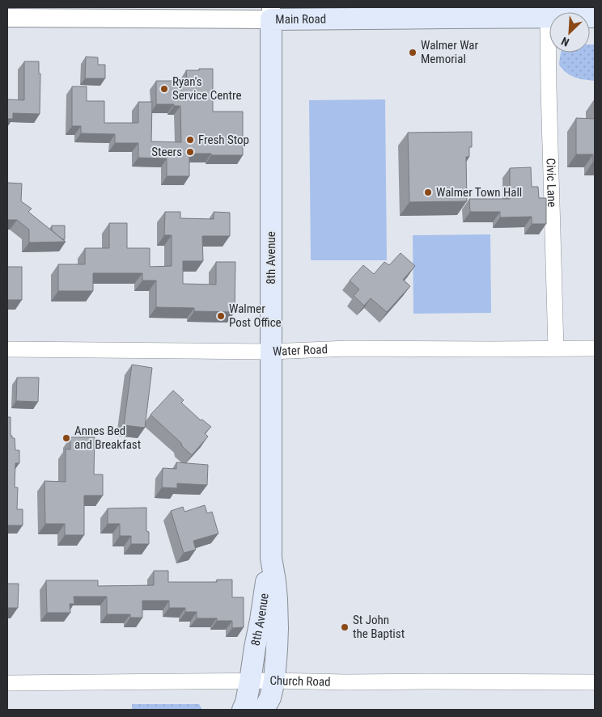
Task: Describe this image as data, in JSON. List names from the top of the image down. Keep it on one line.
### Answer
{"streets":{"main road":["Main Road","8th Avenue"],"street":["Civic Lane","Water Road","Church Road"]},"crossings":[["Main Road","Civic Lane"],["Main Road","8th Avenue"],["Civic Lane","Water Road"],["8th Avenue","Water Road"],["8th Avenue","Church Road"]],"places":["Walmer War Memorial","Ryan's Service Centre","Fresh Stop","Steers","Walmer Town Hall","Walmer Post Office","Annes Bed and Breakfast","St John the Baptist"],"north":"bottom left"}
